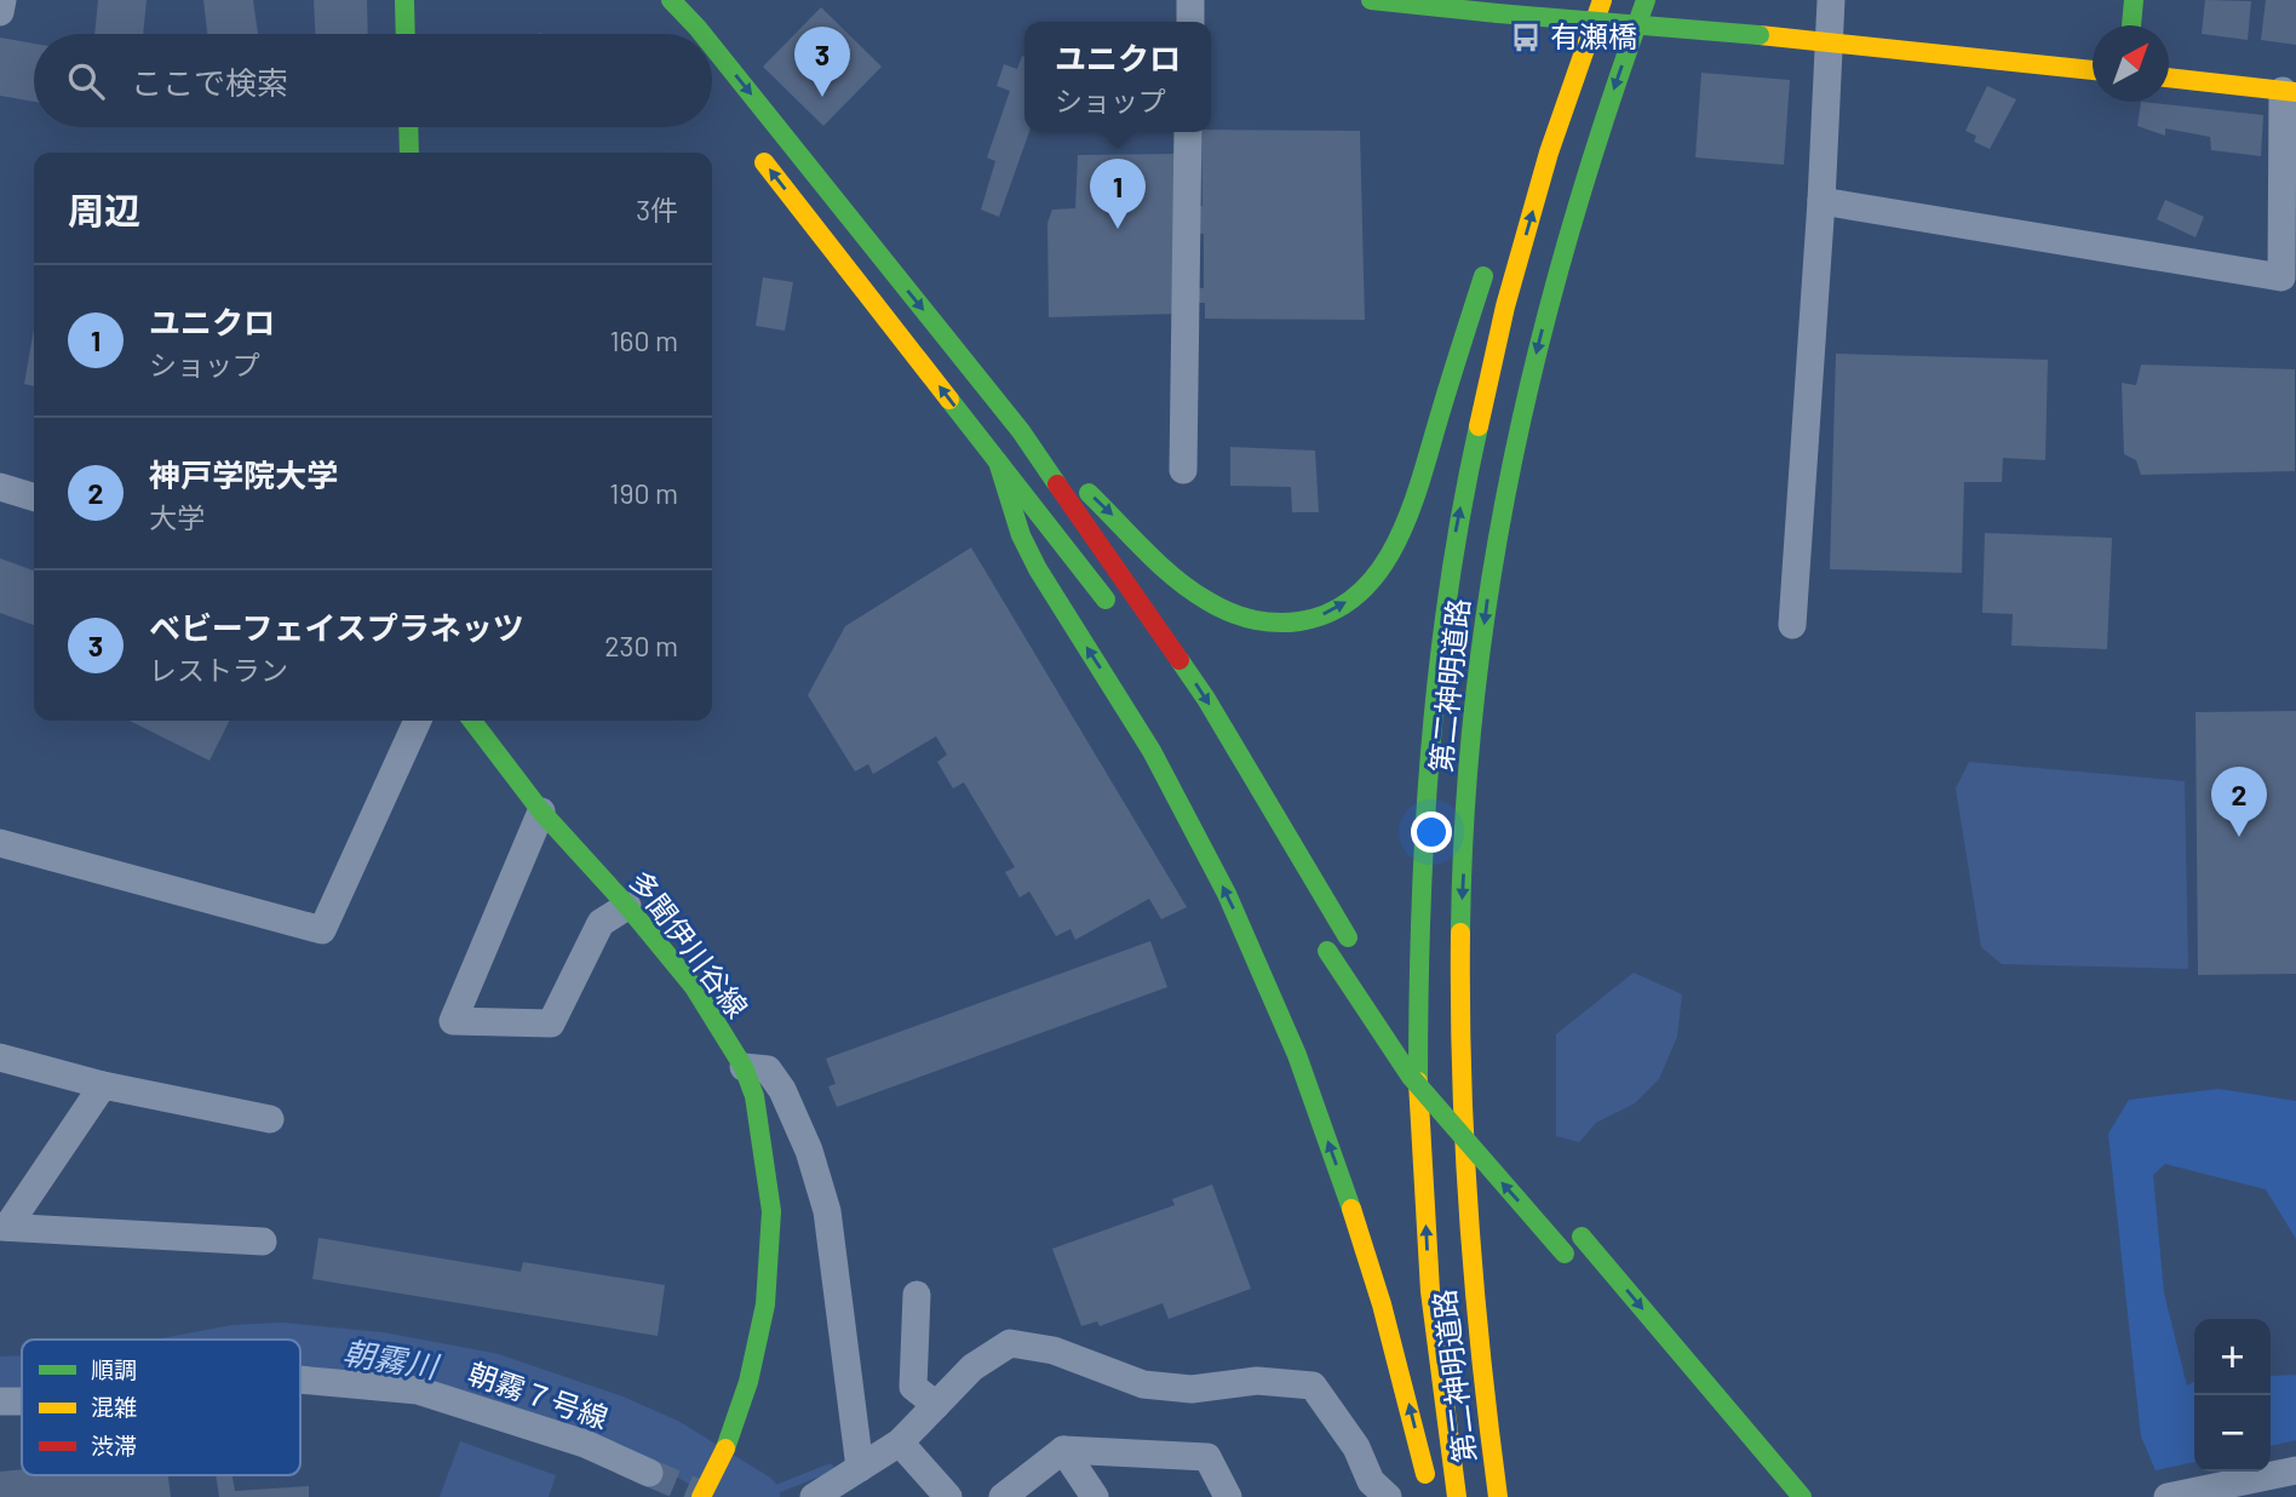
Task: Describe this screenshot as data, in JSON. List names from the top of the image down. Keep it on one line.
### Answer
{"streets":{"main road":["第二神明道路","多聞伊川谷線"],"street":["朝霧７号線"]},"water":["朝霧川"],"places":{"bus stop":["有瀬橋"]},"legend":["順調","混雑","渋滞"],"north":"top right","page":{"popup":["ユニクロ","ショップ"],"pins":["3","1","2"],"search":"ここで検索","heading":["周辺","3件"],"list":[{"mark":"1","name":"ユニクロ","note":"ショップ","value":"160 m"},{"mark":"2","name":"神戸学院大学","note":"大学","value":"190 m"},{"mark":"3","name":"ベビーフェイスプラネッツ","note":"レストラン","value":"230 m"}],"map_buttons":["+","−"]}}
